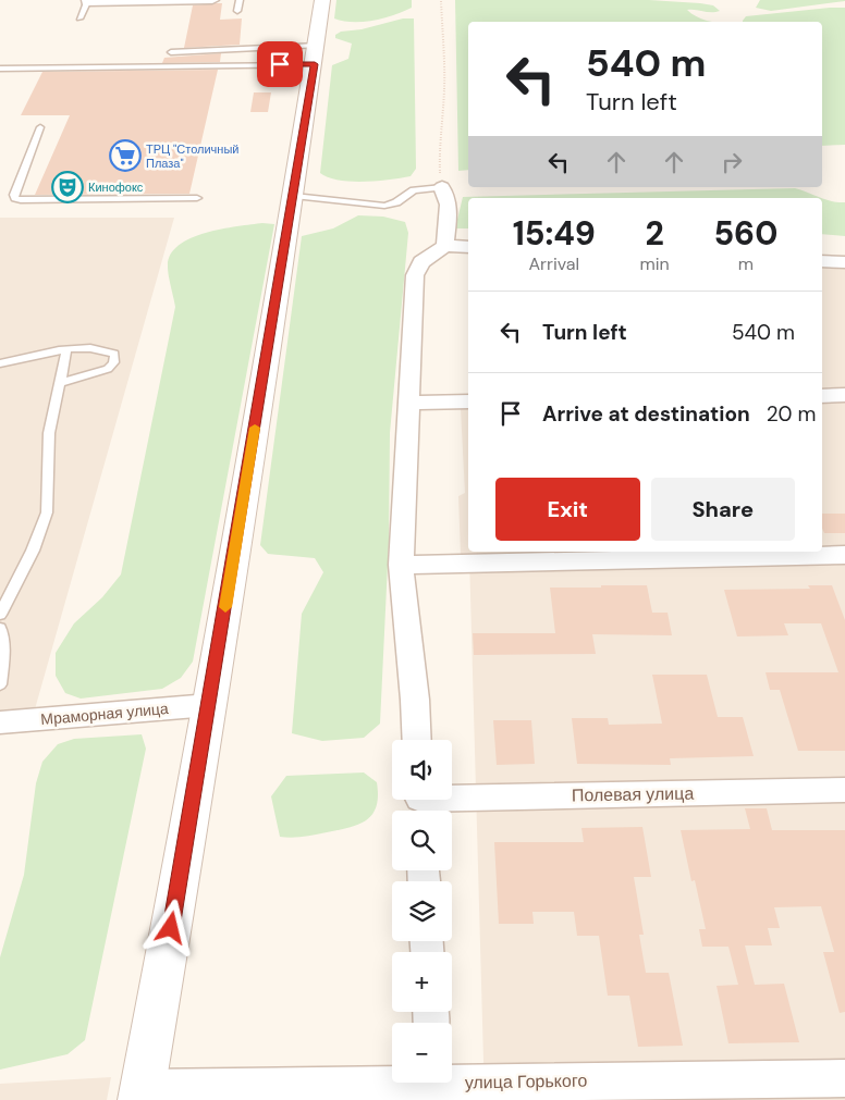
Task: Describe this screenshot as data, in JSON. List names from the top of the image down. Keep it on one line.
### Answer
{"streets":{"street":["Мраморная улица","Полевая улица","улица Горького"]},"places":{"supermarket":["ТРЦ \"Столичный Плаза\""],"theatre":["Кинофокс"]},"page":{"turn":["540 m","Turn left"],"eta":["15:49","Arrival","2","min","560","m"],"list":[{"name":"Turn left","value":"540 m"},{"name":"Arrive at destination","value":"20 m"}],"buttons":["Exit","Share"],"map_buttons":["+","−"]}}
